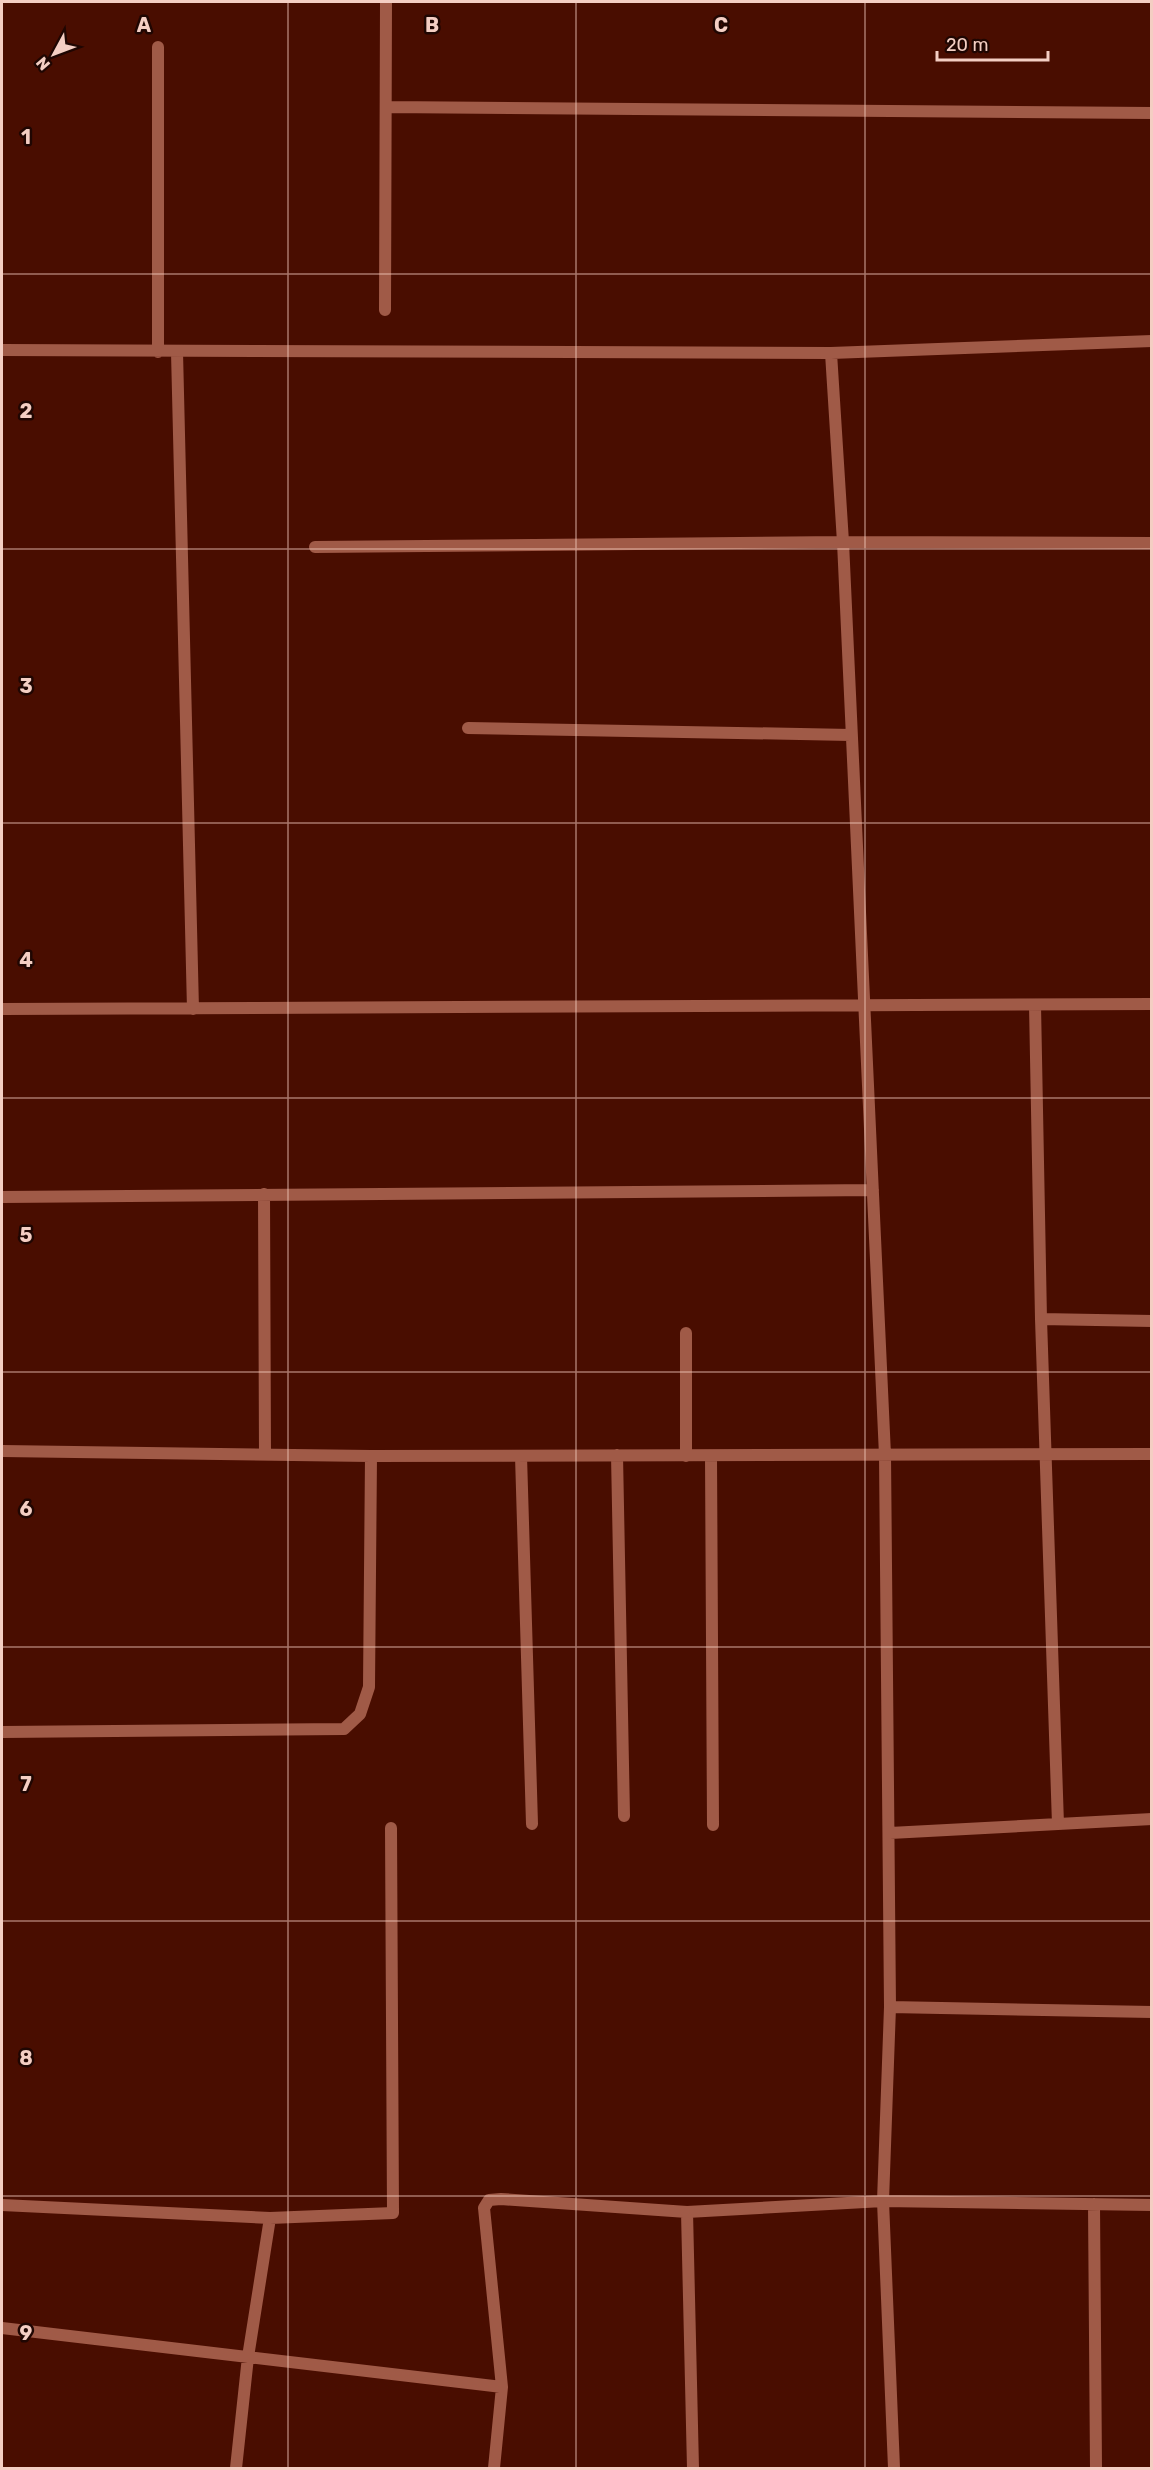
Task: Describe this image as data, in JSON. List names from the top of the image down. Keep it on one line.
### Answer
{"scale_bar":"20 m","north":"bottom left","grid":{"columns":["A","B","C"],"rows":["1","2","3","4","5","6","7","8","9"]}}
